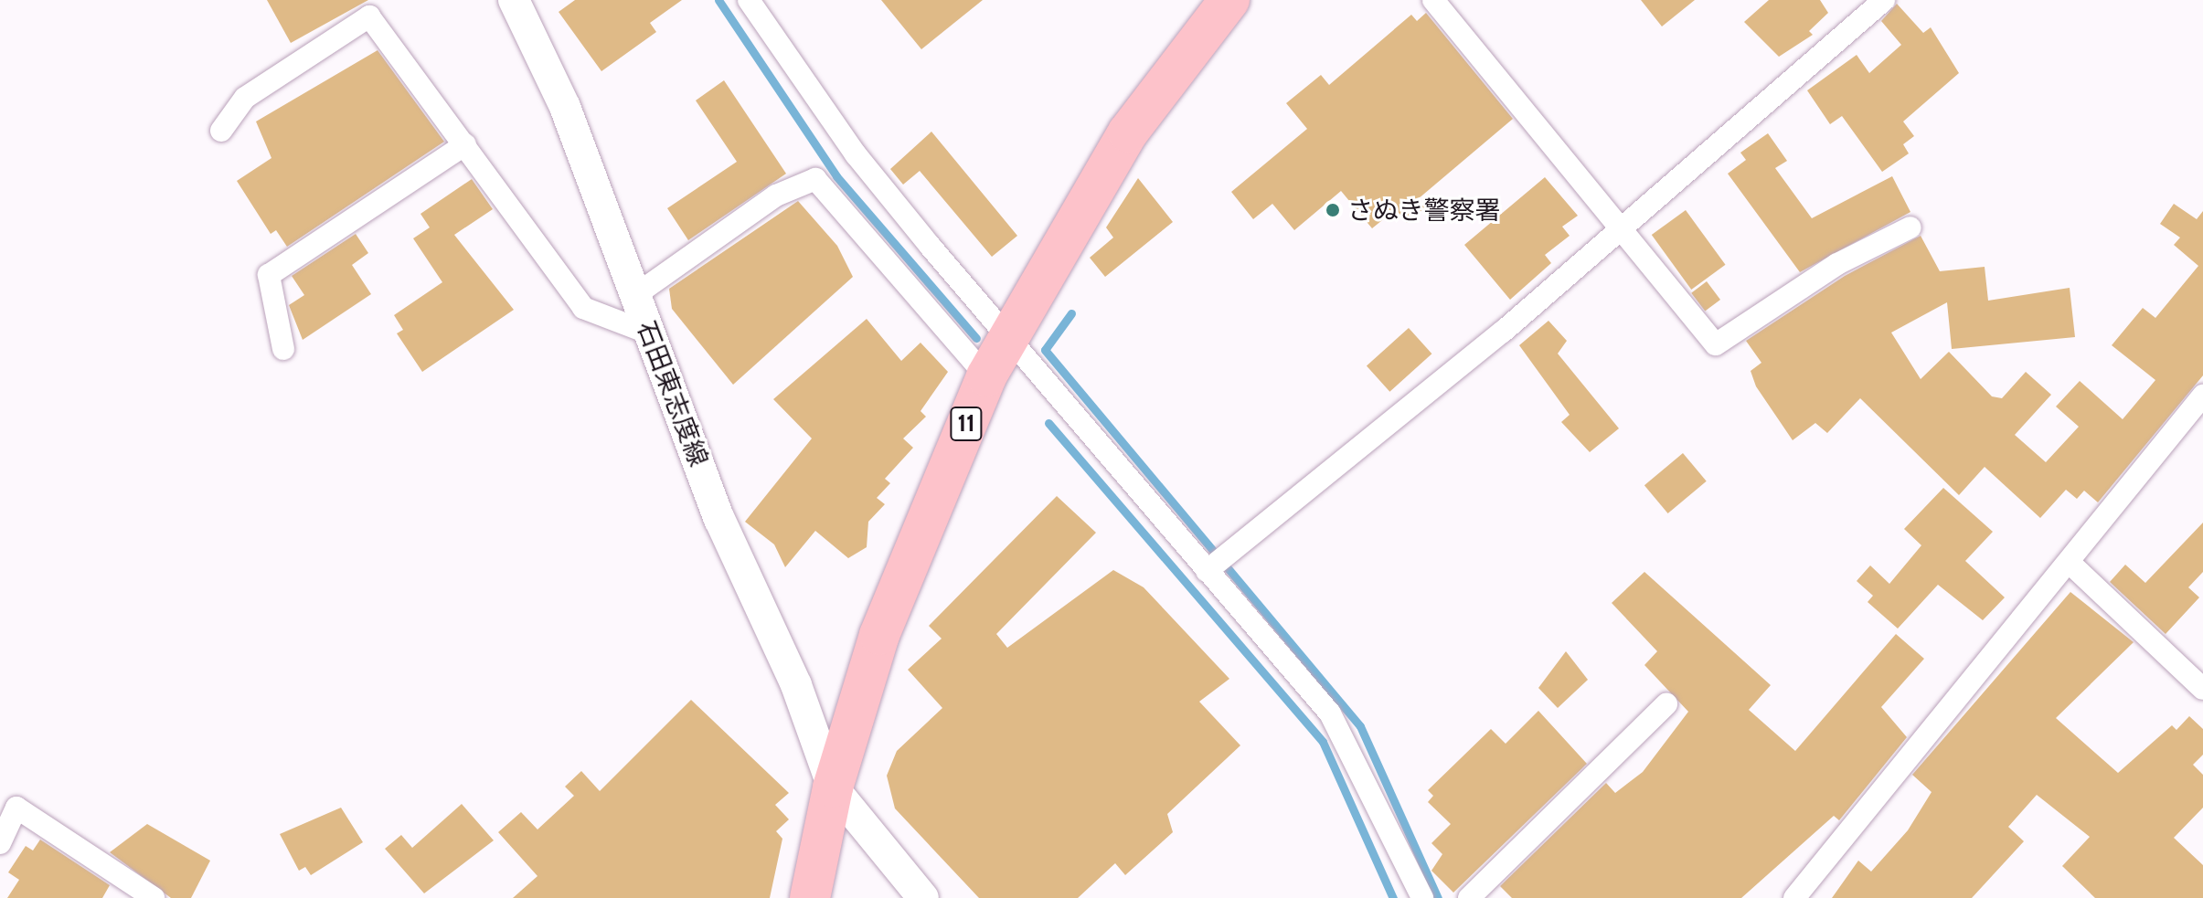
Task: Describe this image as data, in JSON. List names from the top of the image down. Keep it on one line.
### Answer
{"streets":{"highway":["11"],"main road":["石田東志度線"]},"crossings":[["石田東志度線","11"]],"places":["さぬき警察署"]}
